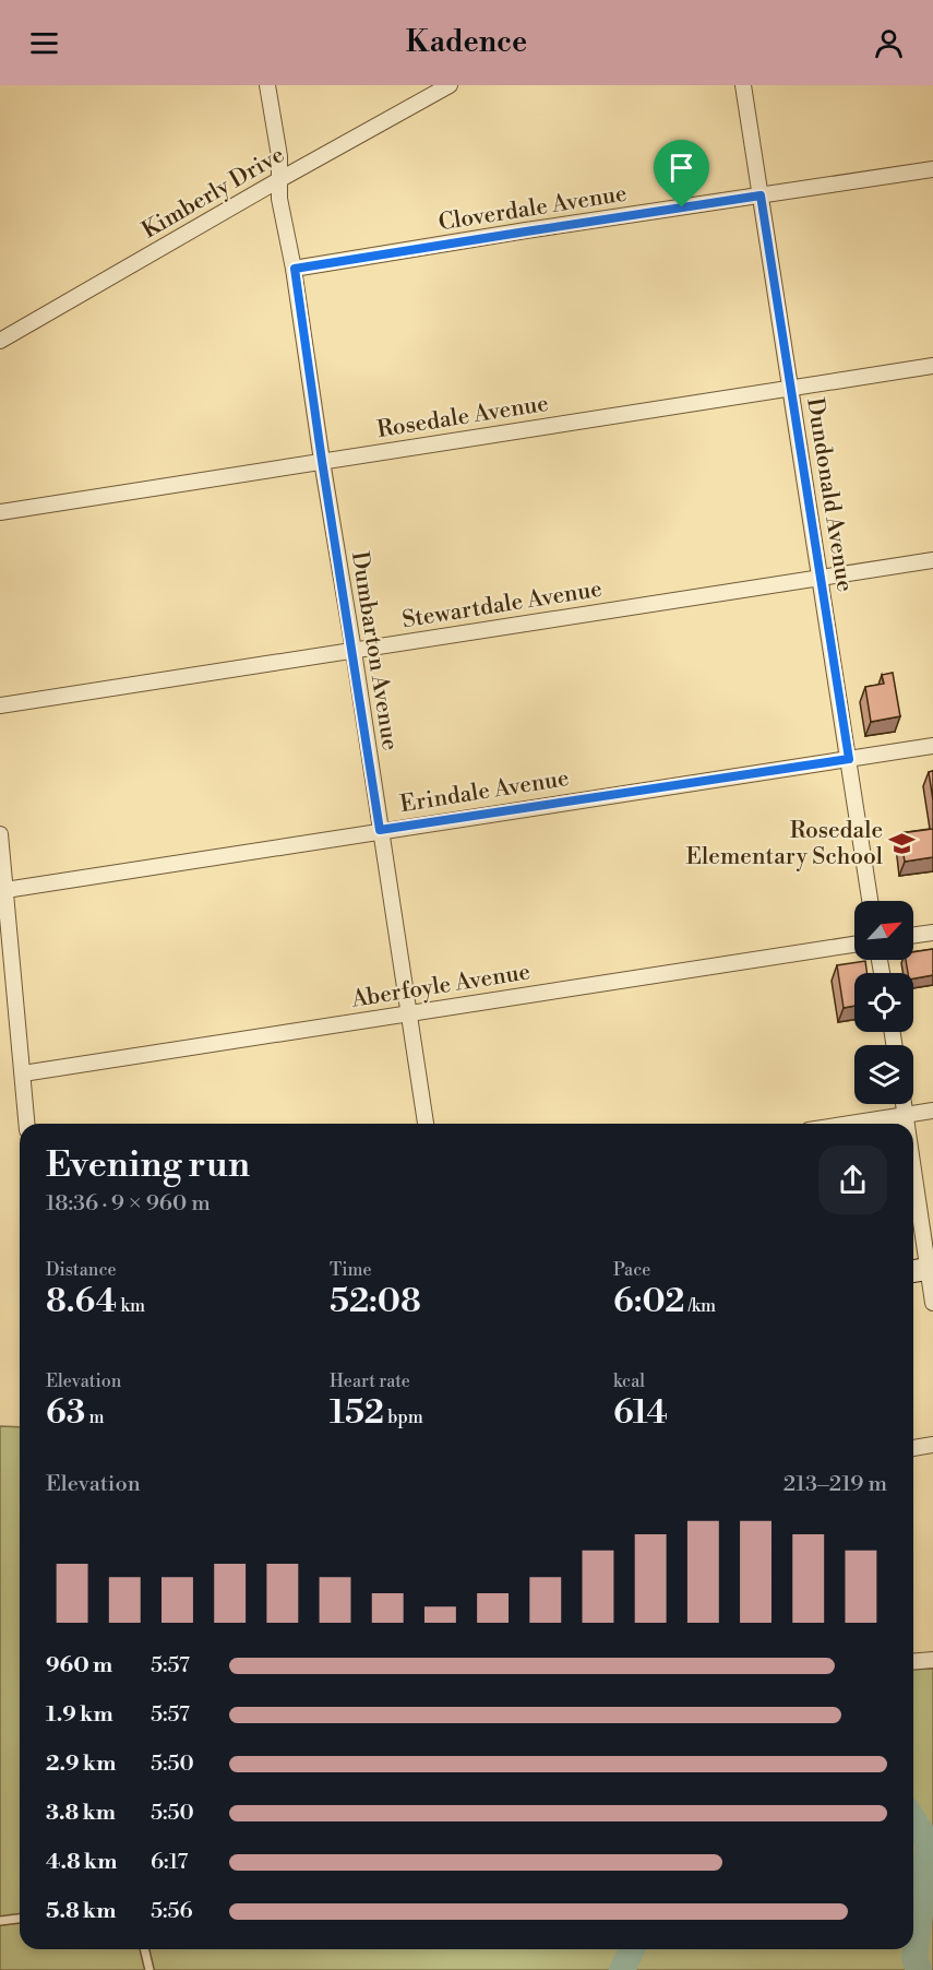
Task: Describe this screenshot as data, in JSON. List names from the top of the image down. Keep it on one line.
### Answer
{"streets":{"street":["Kimberly Drive","Cloverdale Avenue","Rosedale Avenue","Dundonald Avenue","Stewartdale Avenue","Dumbarton Avenue","Erindale Avenue","Aberfoyle Avenue"]},"crossings":[["Kimberly Drive","Dumbarton Avenue"],["Cloverdale Avenue","Dundonald Avenue"],["Cloverdale Avenue","Dumbarton Avenue"],["Rosedale Avenue","Dundonald Avenue"],["Rosedale Avenue","Dumbarton Avenue"],["Dundonald Avenue","Stewartdale Avenue"],["Dundonald Avenue","Erindale Avenue"],["Stewartdale Avenue","Dumbarton Avenue"],["Dumbarton Avenue","Erindale Avenue"],["Dumbarton Avenue","Aberfoyle Avenue"]],"places":{"school or university":["Rosedale Elementary School"]},"north":"top right","page":{"header":"Kadence","heading":["Evening run","18:36 · 9 × 960 m"],"stats":[["Distance","8.64 km"],["Time","52:08"],["Pace","6:02 /km"],["Elevation","63 m"],["Heart rate","152 bpm"],["kcal","614"]],"chart":["Elevation","213–219 m"],"list":[{"name":"960 m","note":"5:57"},{"name":"1.9 km","note":"5:57"},{"name":"2.9 km","note":"5:50"},{"name":"3.8 km","note":"5:50"},{"name":"4.8 km","note":"6:17"},{"name":"5.8 km","note":"5:56"}]}}
